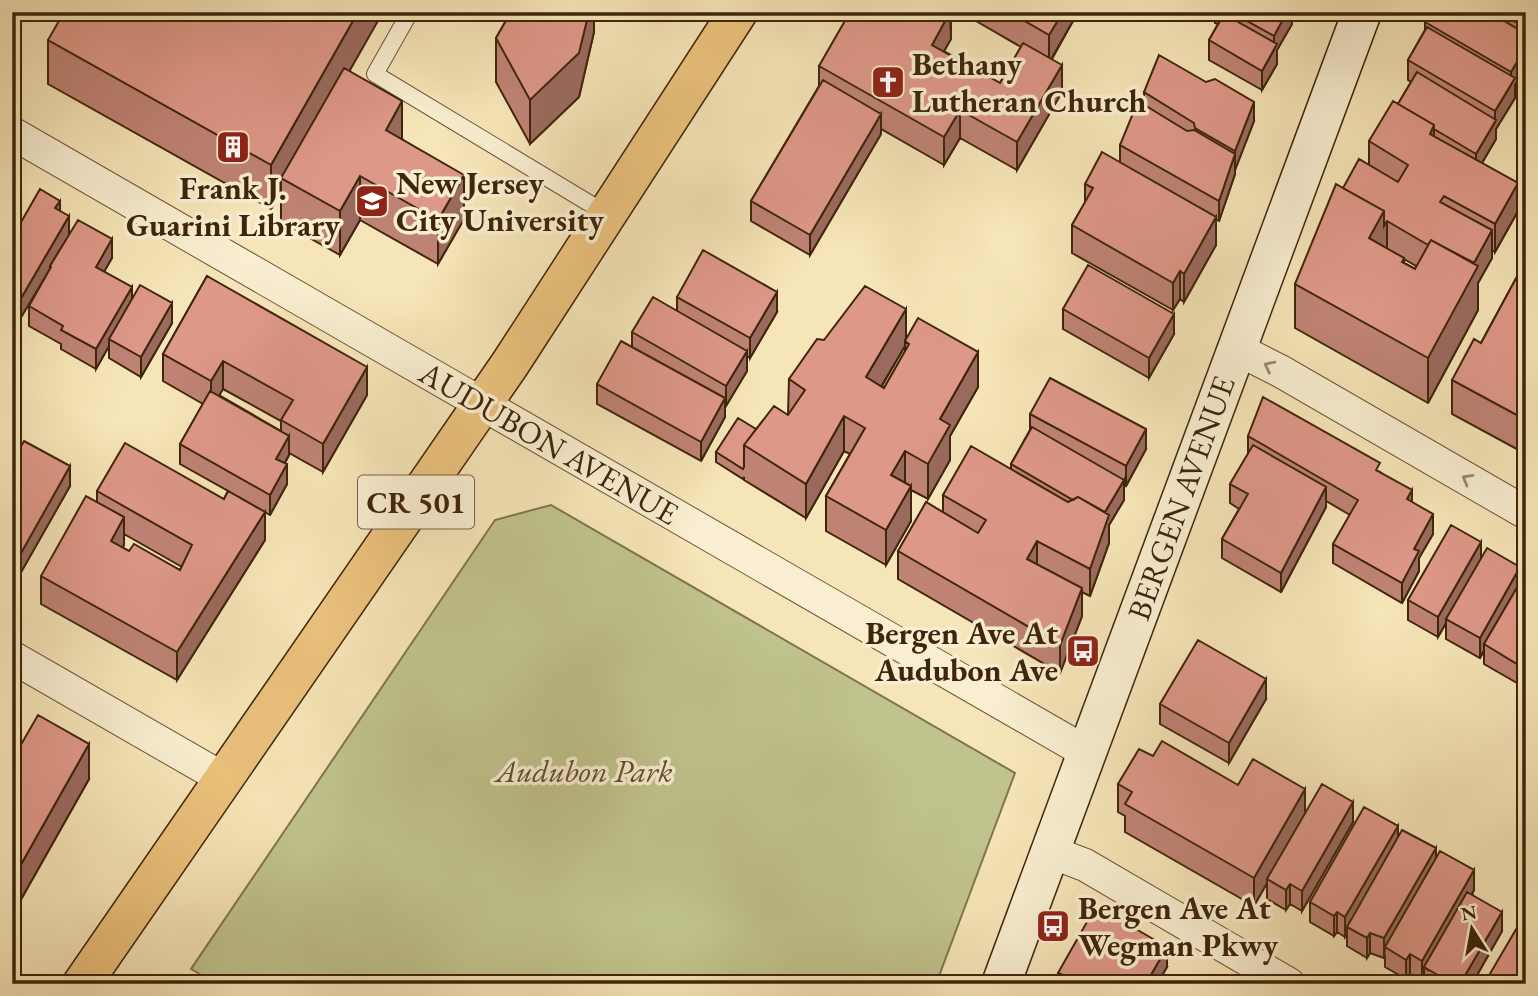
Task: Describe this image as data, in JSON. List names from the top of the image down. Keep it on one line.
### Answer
{"streets":{"main road":["CR 501"],"street":["AUDUBON AVENUE","BERGEN AVENUE"]},"crossings":[["AUDUBON AVENUE","BERGEN AVENUE"],["AUDUBON AVENUE","CR 501"]],"parks":["Audubon Park"],"places":{"church":["Bethany Lutheran Church"],"building":["Frank J. Guarini Library"],"school or university":["New Jersey City University"],"bus stop":["Bergen Ave At Audubon Ave","Bergen Ave At Wegman Pkwy"]},"north":"top"}
